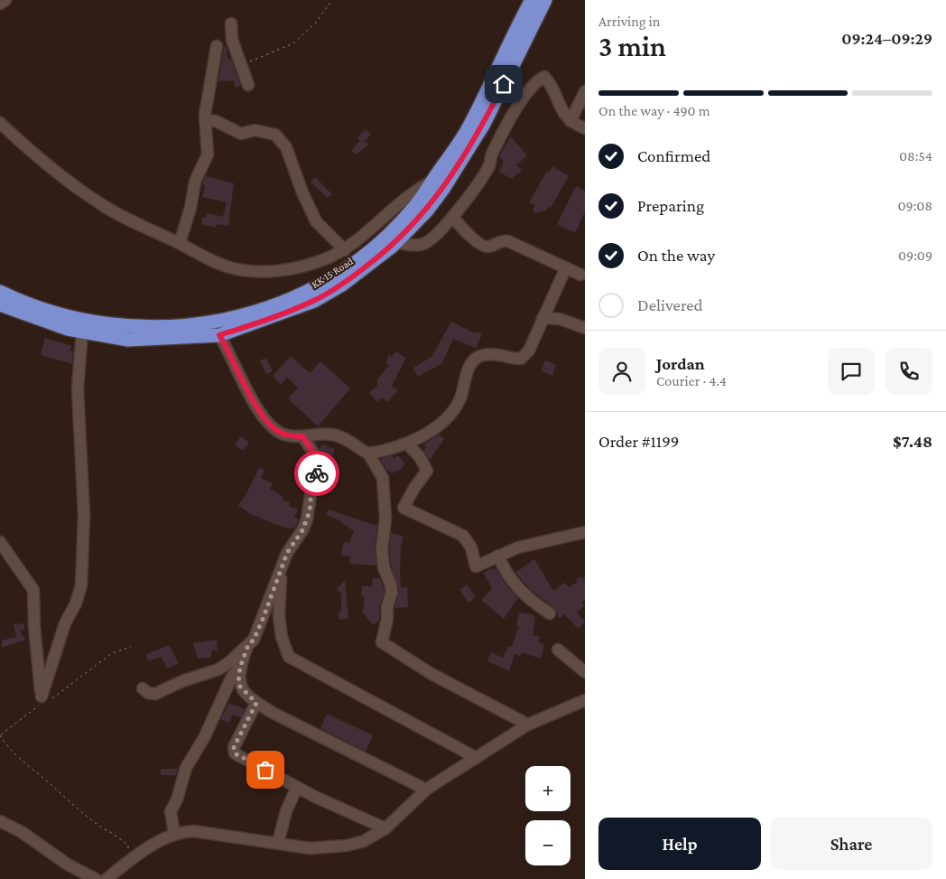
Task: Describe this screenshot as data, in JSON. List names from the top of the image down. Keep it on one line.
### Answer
{"streets":{"highway":["KK 15 Road"]},"page":{"heading":["3 min","Arriving in","09:24–09:29"],"panel":["Jordan","Courier · 4.4","Order #1199","$7.48"],"bar":"On the way · 490 m","list":[["Confirmed","08:54"],["Preparing","09:08"],["On the way","09:09"],"Delivered"],"map_buttons":["+","−"],"buttons":["Help","Share"]}}
